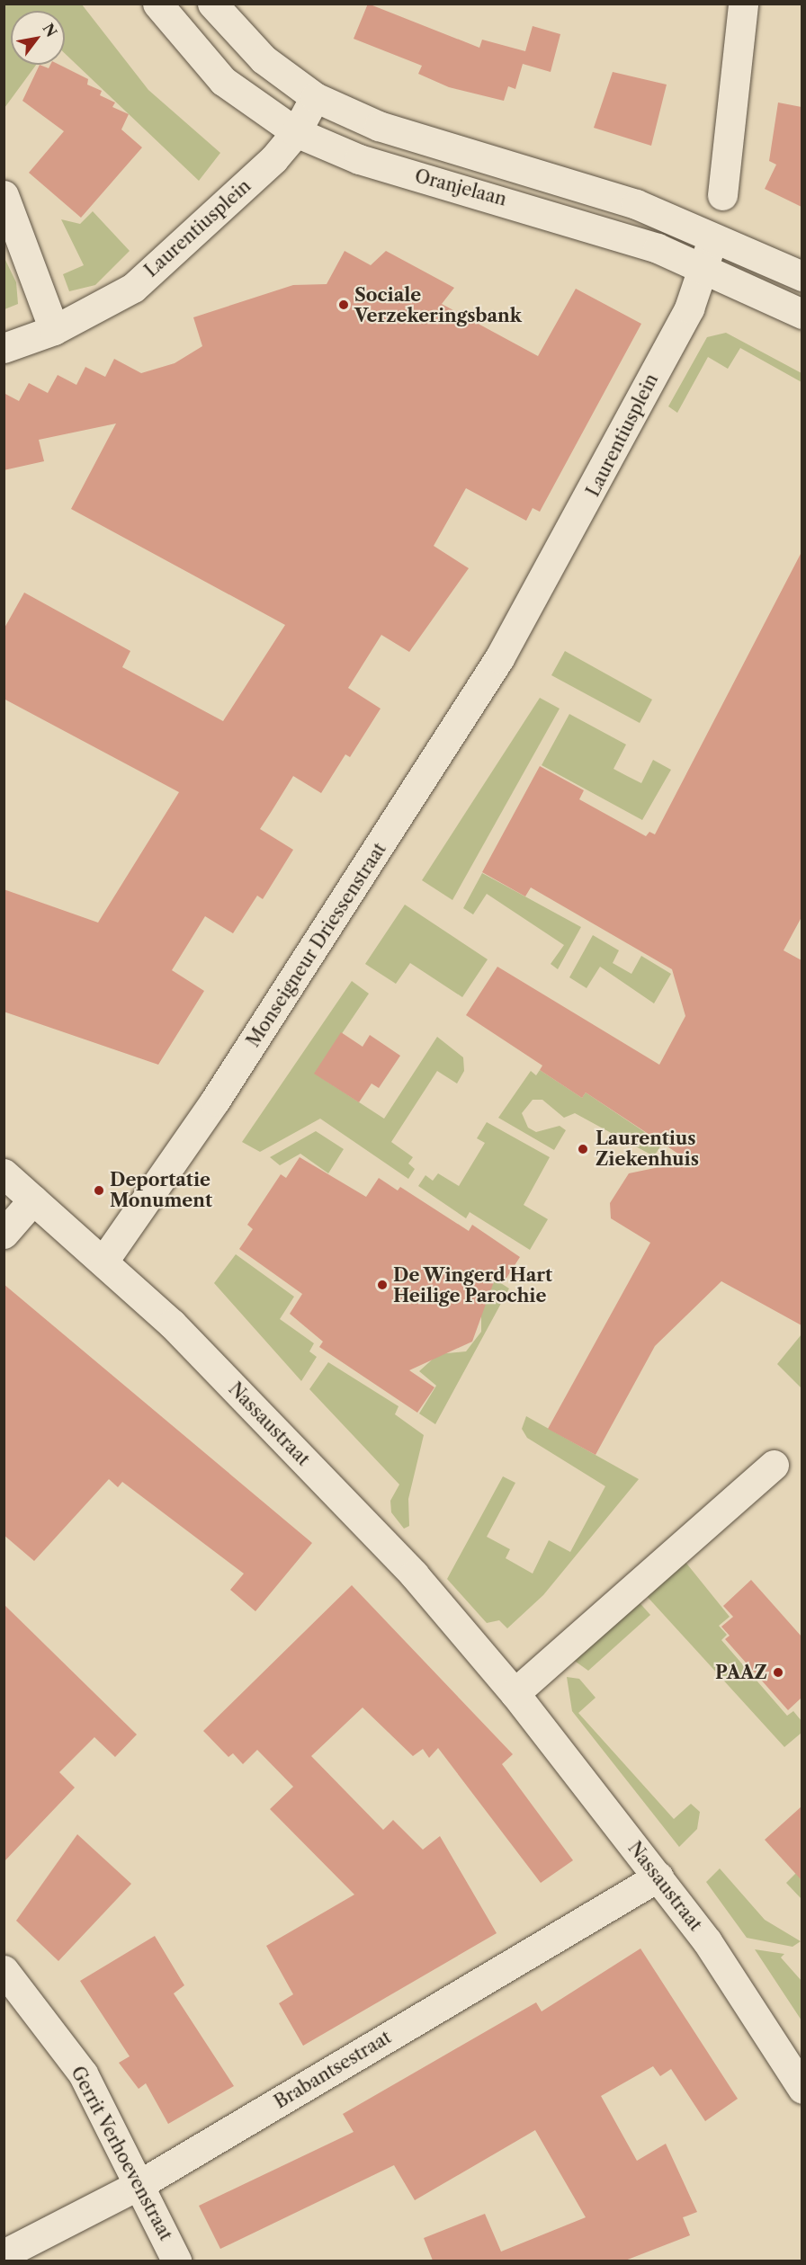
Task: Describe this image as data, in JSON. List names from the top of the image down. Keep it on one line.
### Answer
{"streets":{"street":["Oranjelaan","Laurentiusplein","Monseigneur Driessenstraat","Nassaustraat","Brabantsestraat","Gerrit Verhoevenstraat"]},"crossings":[["Oranjelaan","Laurentiusplein"],["Laurentiusplein","Monseigneur Driessenstraat"],["Monseigneur Driessenstraat","Nassaustraat"],["Nassaustraat","Brabantsestraat"],["Brabantsestraat","Gerrit Verhoevenstraat"]],"places":["Sociale Verzekeringsbank","Laurentius Ziekenhuis","Deportatie Monument","De Wingerd Hart Heilige Parochie","PAAZ"],"north":"top right"}
